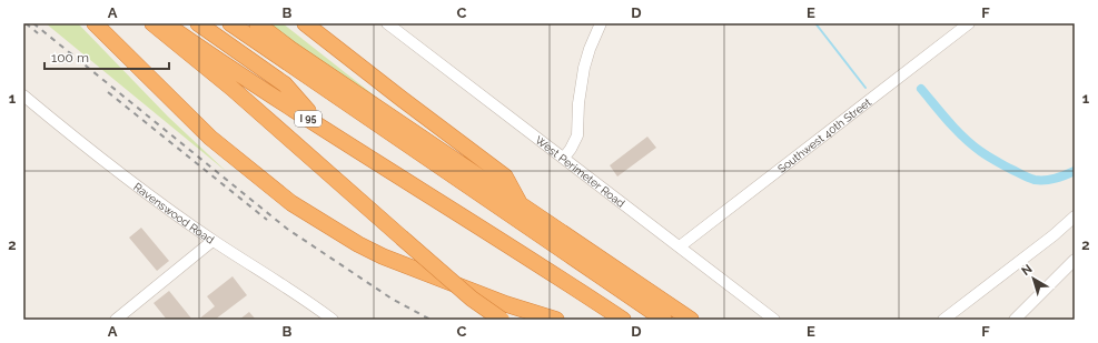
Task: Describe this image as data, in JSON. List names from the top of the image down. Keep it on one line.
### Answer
{"streets":{"highway":["I 95"],"street":["Southwest 40th Street","West Perimeter Road","Ravenswood Road"]},"crossings":[["Southwest 40th Street","West Perimeter Road"]],"scale_bar":"100 m","north":"top left","grid":{"columns":["A","B","C","D","E","F"],"rows":["1","2"]}}
